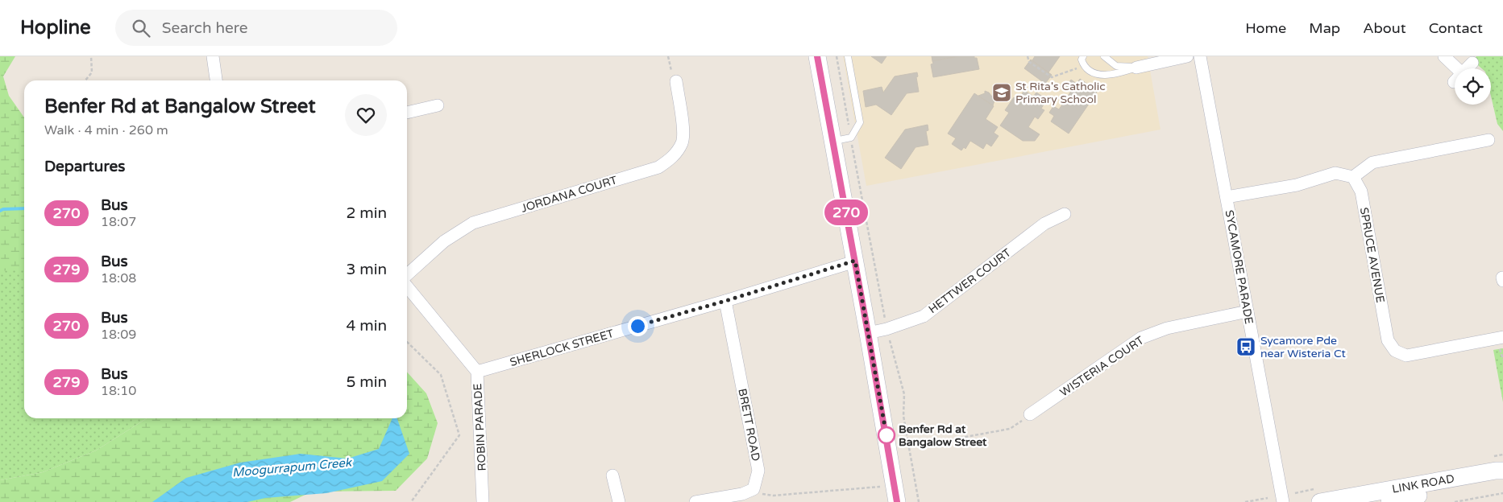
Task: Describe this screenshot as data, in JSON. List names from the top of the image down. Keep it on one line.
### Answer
{"streets":{"street":["JORDANA COURT","SPRUCE AVENUE","SYCAMORE PARADE","HETTWER COURT","SHERLOCK STREET","WISTERIA COURT","BRETT ROAD","ROBIN PARADE","LINK ROAD"]},"crossings":[["SYCAMORE PARADE","WISTERIA COURT"],["SHERLOCK STREET","BRETT ROAD"],["SHERLOCK STREET","ROBIN PARADE"]],"water":["Moogurrapum Creek"],"places":{"school or university":["St Rita's Catholic Primary School"],"bus stop":["Sycamore Pde near Wisteria Ct"],"other":["Benfer Rd at Bangalow Street"]},"lines":["bus line 270"],"page":{"header":"Hopline","search":"Search here","nav":["Home","Map","About","Contact"],"on_map":"270","heading":[["Benfer Rd at Bangalow Street","Walk · 4 min · 260 m"],"Departures"],"list":[{"mark":"270","name":"Bus","note":"18:07","value":"2 min"},{"mark":"279","name":"Bus","note":"18:08","value":"3 min"},{"mark":"270","name":"Bus","note":"18:09","value":"4 min"},{"mark":"279","name":"Bus","note":"18:10","value":"5 min"}]}}
